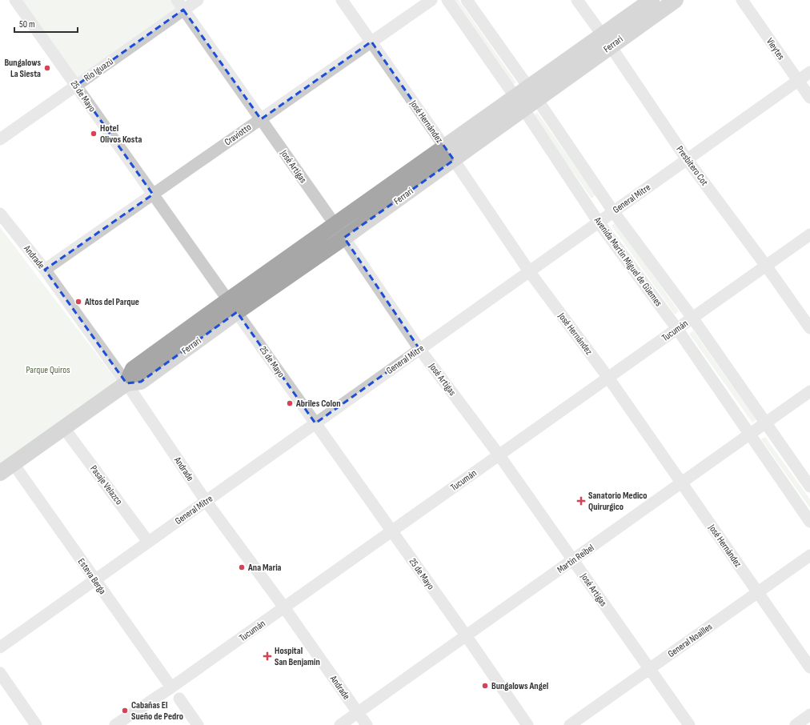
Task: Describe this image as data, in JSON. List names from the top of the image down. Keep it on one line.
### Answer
{"streets":{"main road":["Ferrari"],"street":["Vieytes","Río Iguazú","25 de Mayo","José Hernández","Craviotto","Presbítero Cot","José Artigas","General Mitre","Andrade","Avenida Martin Miguel de Güemes","Tucumán","Pasaje Velazco","Martín Reibel","Esteva Berga","General Noailles"]},"crossings":[["Ferrari","25 de Mayo"],["Ferrari","José Hernández"],["Ferrari","Presbítero Cot"],["Ferrari","José Artigas"],["Ferrari","Andrade"],["Ferrari","Avenida Martin Miguel de Güemes"],["Ferrari","Pasaje Velazco"],["Ferrari","Esteva Berga"],["Vieytes","General Mitre"],["Río Iguazú","25 de Mayo"],["Río Iguazú","José Artigas"],["25 de Mayo","Craviotto"],["25 de Mayo","General Mitre"],["25 de Mayo","Tucumán"],["25 de Mayo","Martín Reibel"],["José Hernández","Craviotto"],["José Hernández","General Mitre"],["José Hernández","Tucumán"],["José Hernández","Martín Reibel"],["José Hernández","General Noailles"],["Craviotto","José Artigas"],["Craviotto","Andrade"],["Presbítero Cot","General Mitre"],["Presbítero Cot","Tucumán"],["José Artigas","General Mitre"],["José Artigas","Tucumán"],["José Artigas","Martín Reibel"],["José Artigas","General Noailles"],["General Mitre","Andrade"],["General Mitre","Avenida Martin Miguel de Güemes"],["General Mitre","Pasaje Velazco"],["General Mitre","Esteva Berga"],["Andrade","Tucumán"],["Andrade","Martín Reibel"],["Avenida Martin Miguel de Güemes","Tucumán"],["Avenida Martin Miguel de Güemes","Martín Reibel"],["Tucumán","Esteva Berga"]],"parks":["Parque Quiros"],"places":{"other":["Bungalows La Siesta","Hotel Olivos Kosta","Altos del Parque","Abriles Colon","Ana Maria","Bungalows Angel","Cabañas El Sueño de Pedro"],"health":["Sanatorio Medico Quirurgico","Hospital San Benjamin"]},"scale_bar":"50 m"}
